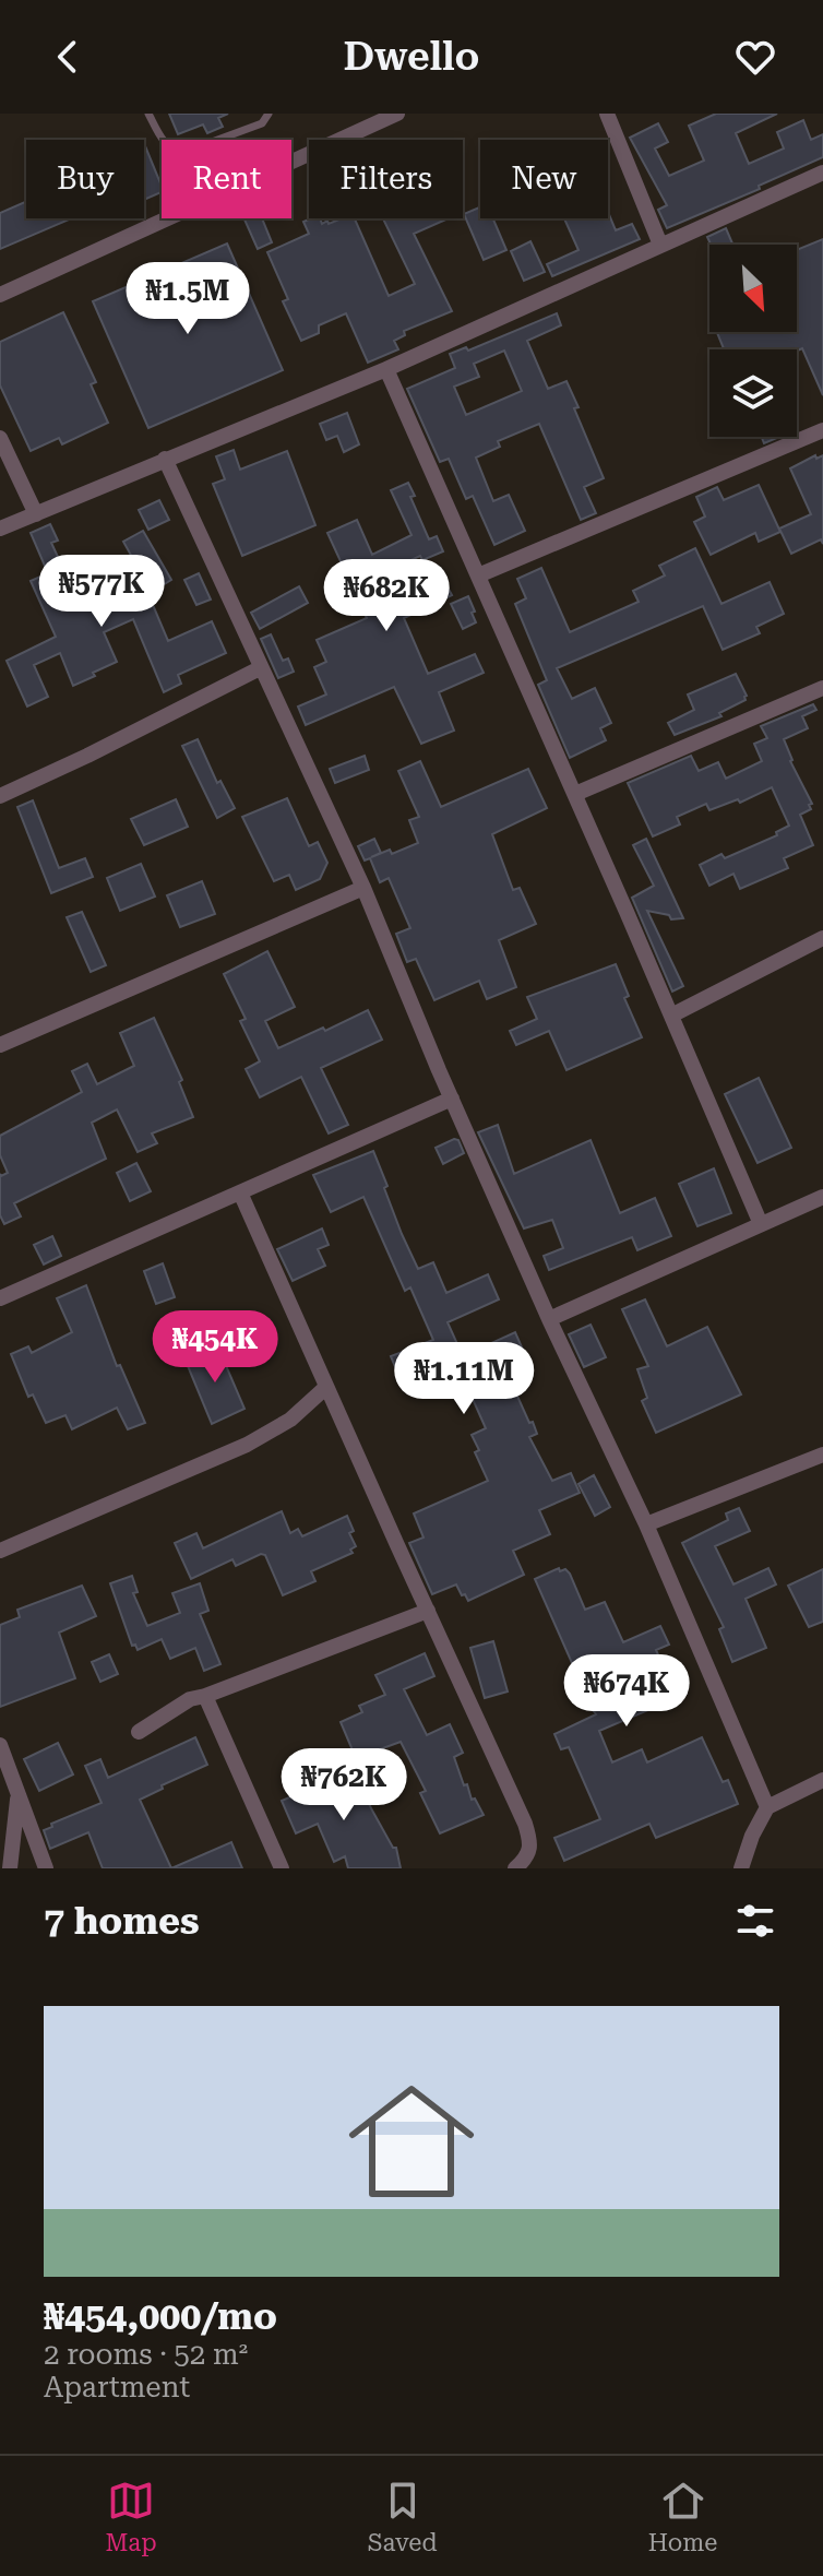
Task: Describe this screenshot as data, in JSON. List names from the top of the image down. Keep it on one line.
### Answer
{"north":"bottom right","page":{"header":"Dwello","chip":["Buy","Rent","Filters","New"],"price":["₦1.5M","₦577K","₦682K","₦454K","₦1.11M","₦674K","₦762K"],"heading":"7 homes","list":[{"name":"₦454,000/mo","note":"2 rooms · 52 m² · Apartment"}],"tabs":["Map","Saved","Home"]}}
